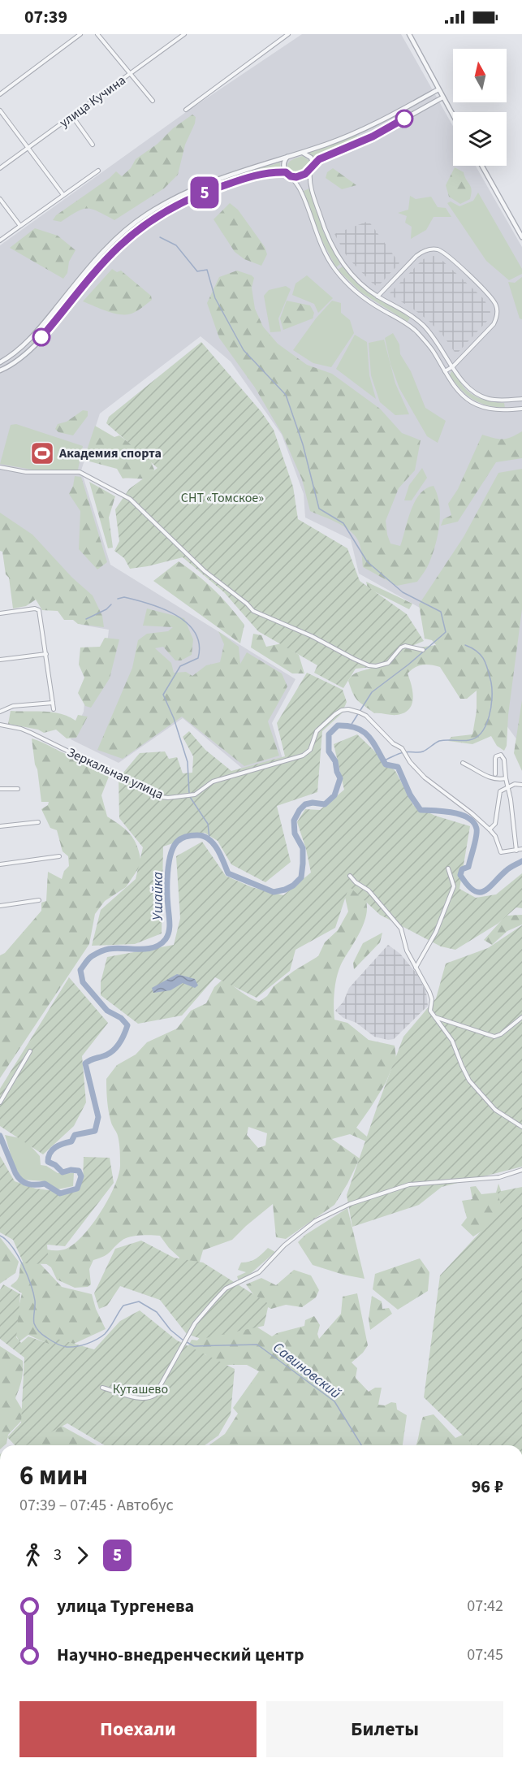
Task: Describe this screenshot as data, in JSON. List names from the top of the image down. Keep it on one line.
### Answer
{"streets":{"street":["улица Кучина","Зеркальная улица"]},"water":["Ушайка","Савиновский"],"parks":["СНТ «Томское»","Куташево"],"places":{"sports":["Академия спорта"]},"lines":["bus line 5"],"north":"top","page":{"status":"07:39","on_map":"5","heading":["6 мин","07:39 – 07:45 · Автобус","96 ₽"],"legs":["3","5"],"list":[{"name":"улица Тургенева","value":"07:42"},{"name":"Научно-внедренческий центр","value":"07:45"}],"buttons":["Поехали","Билеты"]}}
